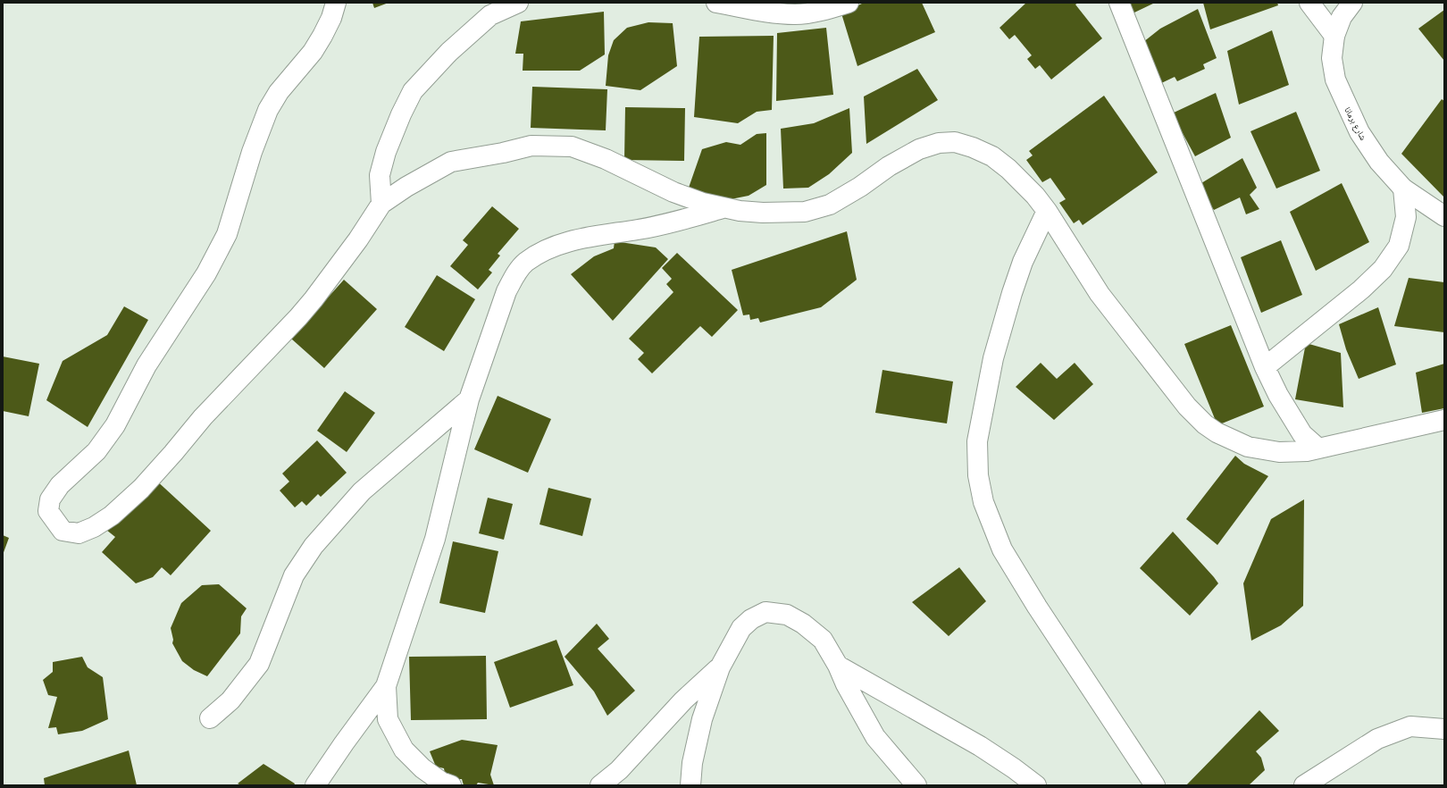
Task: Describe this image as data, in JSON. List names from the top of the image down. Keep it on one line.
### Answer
{"streets":{"street":["شارع برمانا"]}}
